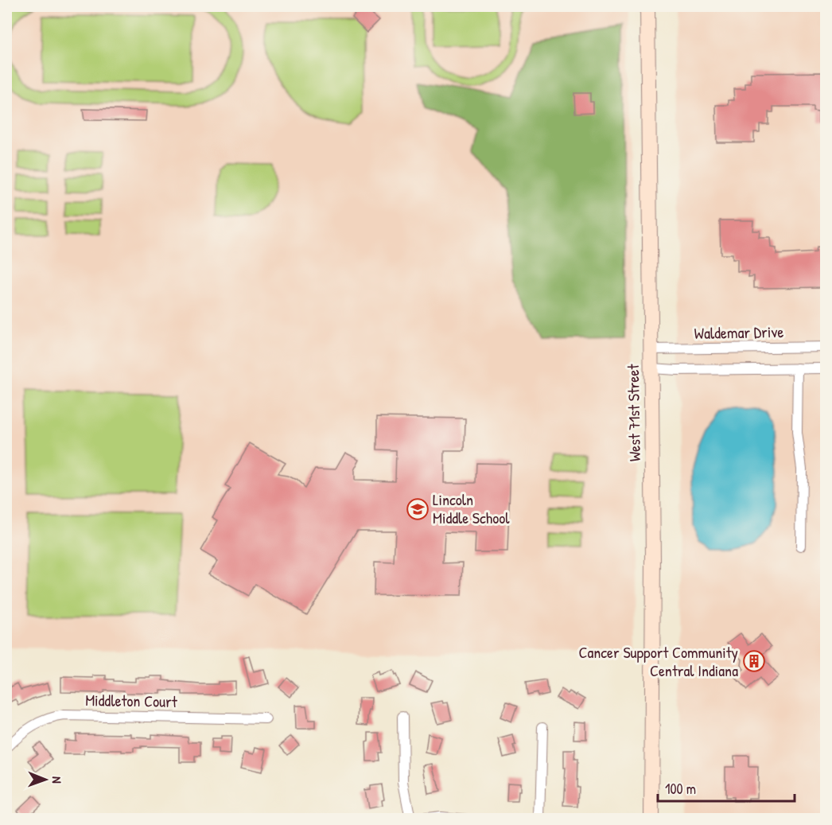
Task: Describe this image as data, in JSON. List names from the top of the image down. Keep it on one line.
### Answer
{"streets":{"main road":["West 71st Street"],"street":["Waldemar Drive","Middleton Court"]},"crossings":[["Waldemar Drive","West 71st Street"]],"places":{"school or university":["Lincoln Middle School"],"building":["Cancer Support Community Central Indiana"]},"scale_bar":"100 m","north":"right"}
